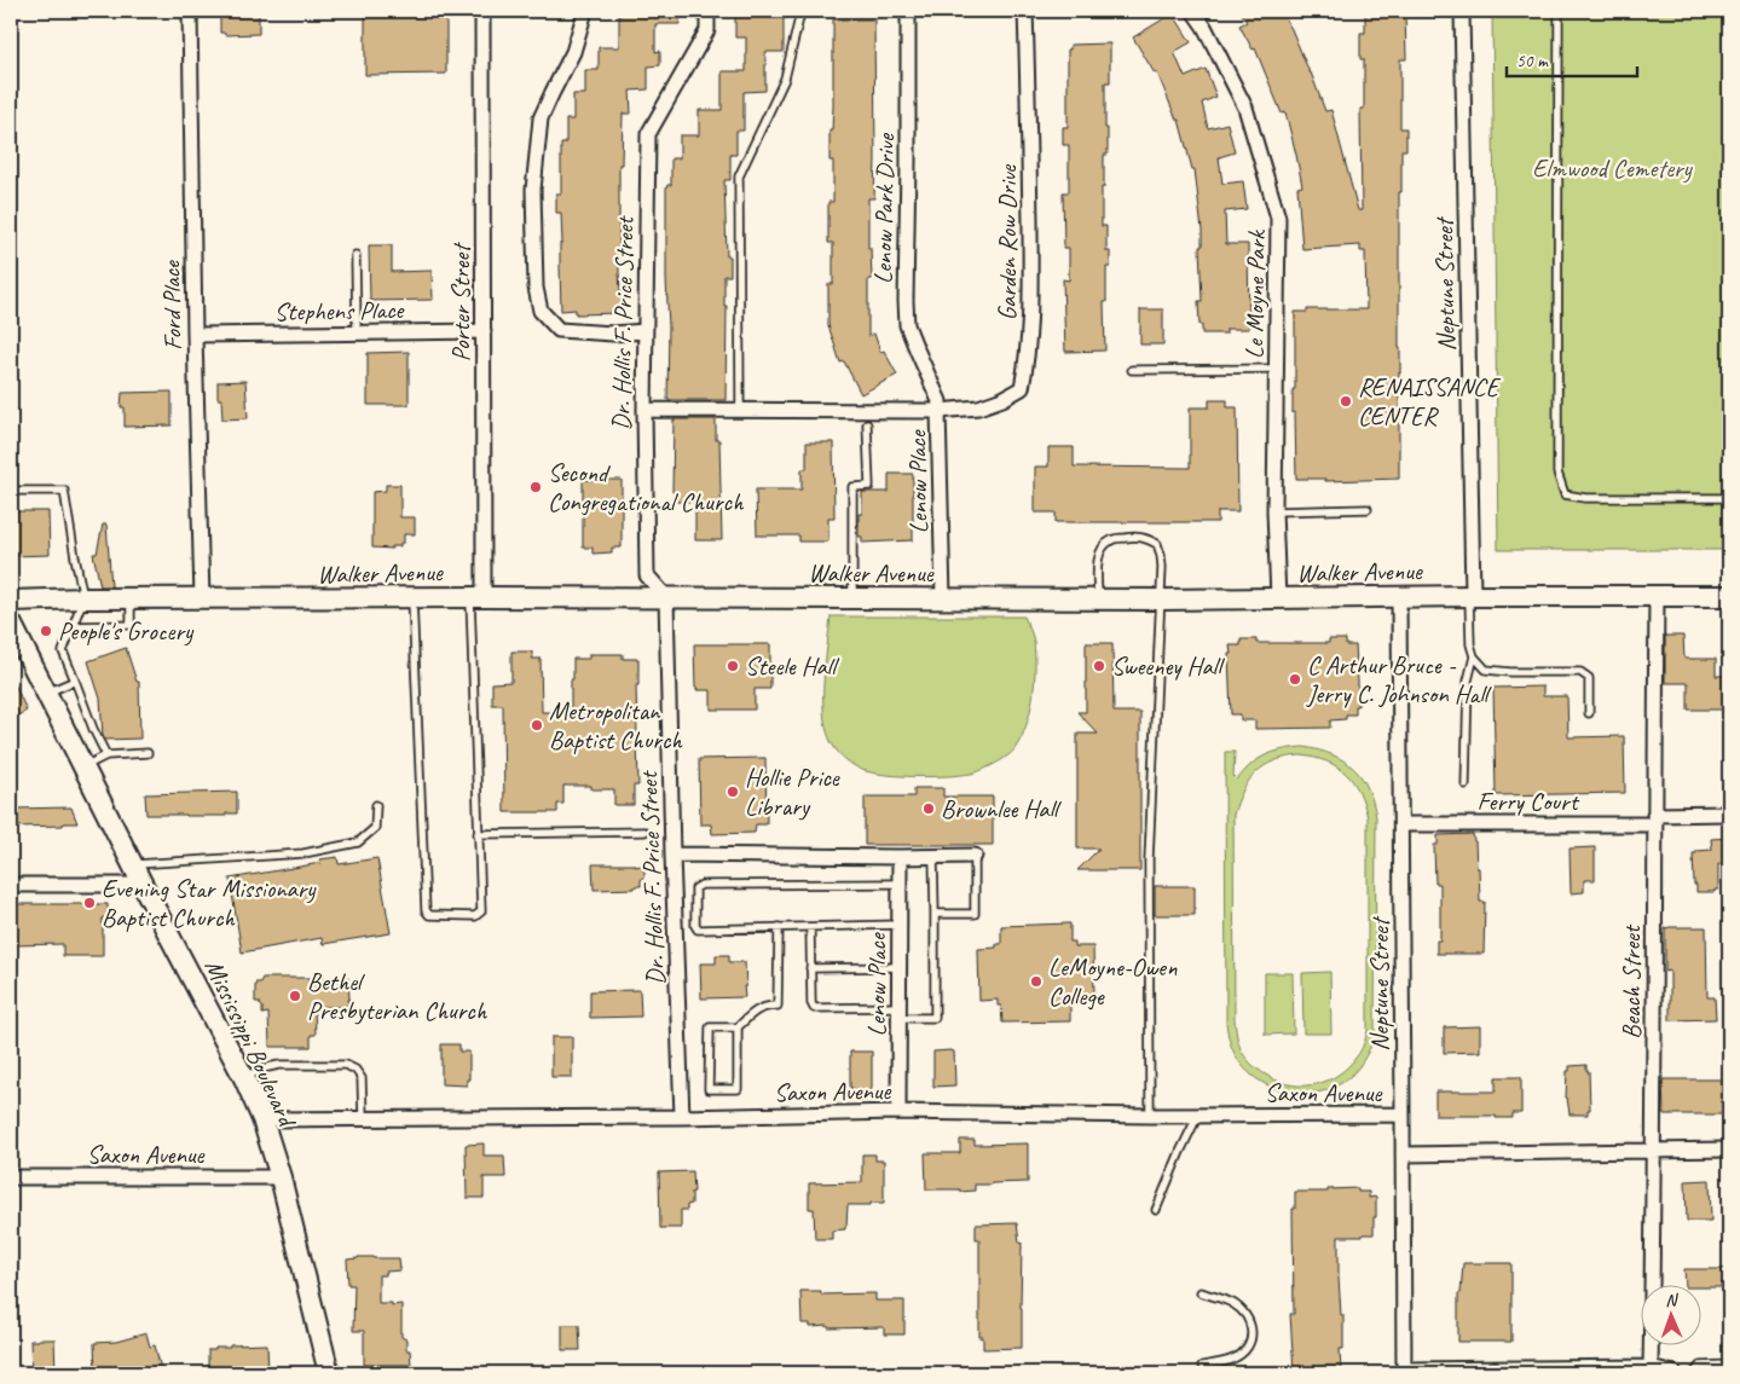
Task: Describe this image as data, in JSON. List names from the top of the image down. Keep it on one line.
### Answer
{"streets":{"street":["Lenow Park Drive","Garden Row Drive","Neptune Street","Le Moyne Park","Porter Street","Ford Place","Stephens Place","Dr. Hollis F. Price Street","Lenow Place","Walker Avenue","Ferry Court","Beach Street","Mississippi Boulevard","Saxon Avenue"]},"crossings":[["Lenow Park Drive","Garden Row Drive"],["Lenow Park Drive","Lenow Place"],["Garden Row Drive","Lenow Place"],["Neptune Street","Walker Avenue"],["Neptune Street","Ferry Court"],["Neptune Street","Saxon Avenue"],["Le Moyne Park","Walker Avenue"],["Porter Street","Stephens Place"],["Porter Street","Walker Avenue"],["Ford Place","Stephens Place"],["Ford Place","Walker Avenue"],["Dr. Hollis F. Price Street","Walker Avenue"],["Dr. Hollis F. Price Street","Saxon Avenue"],["Lenow Place","Walker Avenue"],["Lenow Place","Saxon Avenue"],["Walker Avenue","Beach Street"],["Ferry Court","Beach Street"],["Mississippi Boulevard","Saxon Avenue"]],"parks":["Elmwood Cemetery"],"places":["RENAISSANCE CENTER","Second Congregational Church","People's Grocery","Steele Hall","Sweeney Hall","C Arthur Bruce - Jerry C. Johnson Hall","Metropolitan Baptist Church","Hollie Price Library","Brownlee Hall","Evening Star Missionary Baptist Church","LeMoyne-Owen College","Bethel Presbyterian Church"],"scale_bar":"50 m","north":"top"}
